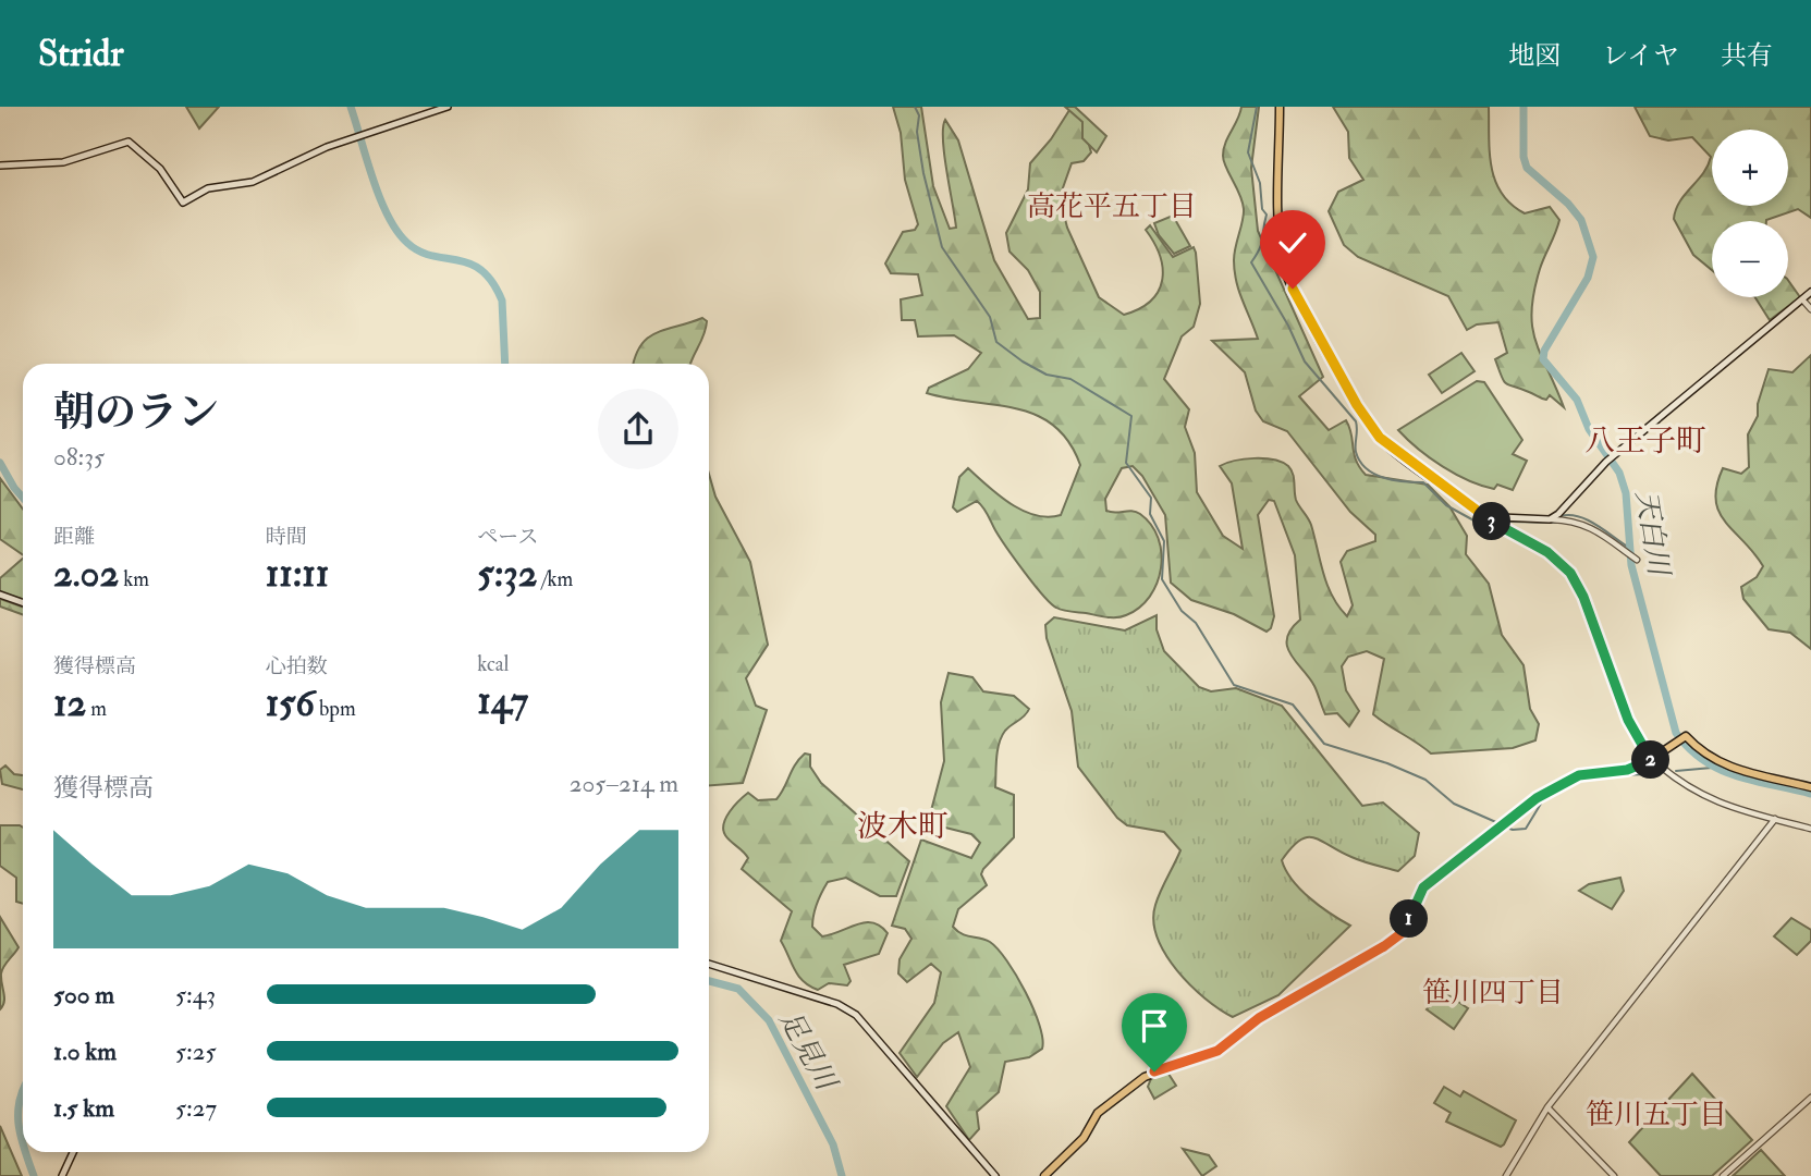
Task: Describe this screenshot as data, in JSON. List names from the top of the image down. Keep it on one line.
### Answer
{"districts":["高花平五丁目","八王子町","波木町","笹川四丁目","笹川五丁目"],"water":["天白川","足見川"],"page":{"header":"Stridr","nav":["地図","レイヤ","共有"],"map_buttons":["+","−"],"heading":["朝のラン","08:35"],"stats":[["距離","2.02 km"],["時間","11:11"],["ペース","5:32 /km"],["獲得標高","12 m"],["心拍数","156 bpm"],["kcal","147"]],"pins":["3","2","1"],"chart":["獲得標高","205–214 m"],"list":[{"name":"500 m","note":"5:43"},{"name":"1.0 km","note":"5:25"},{"name":"1.5 km","note":"5:27"}]}}
